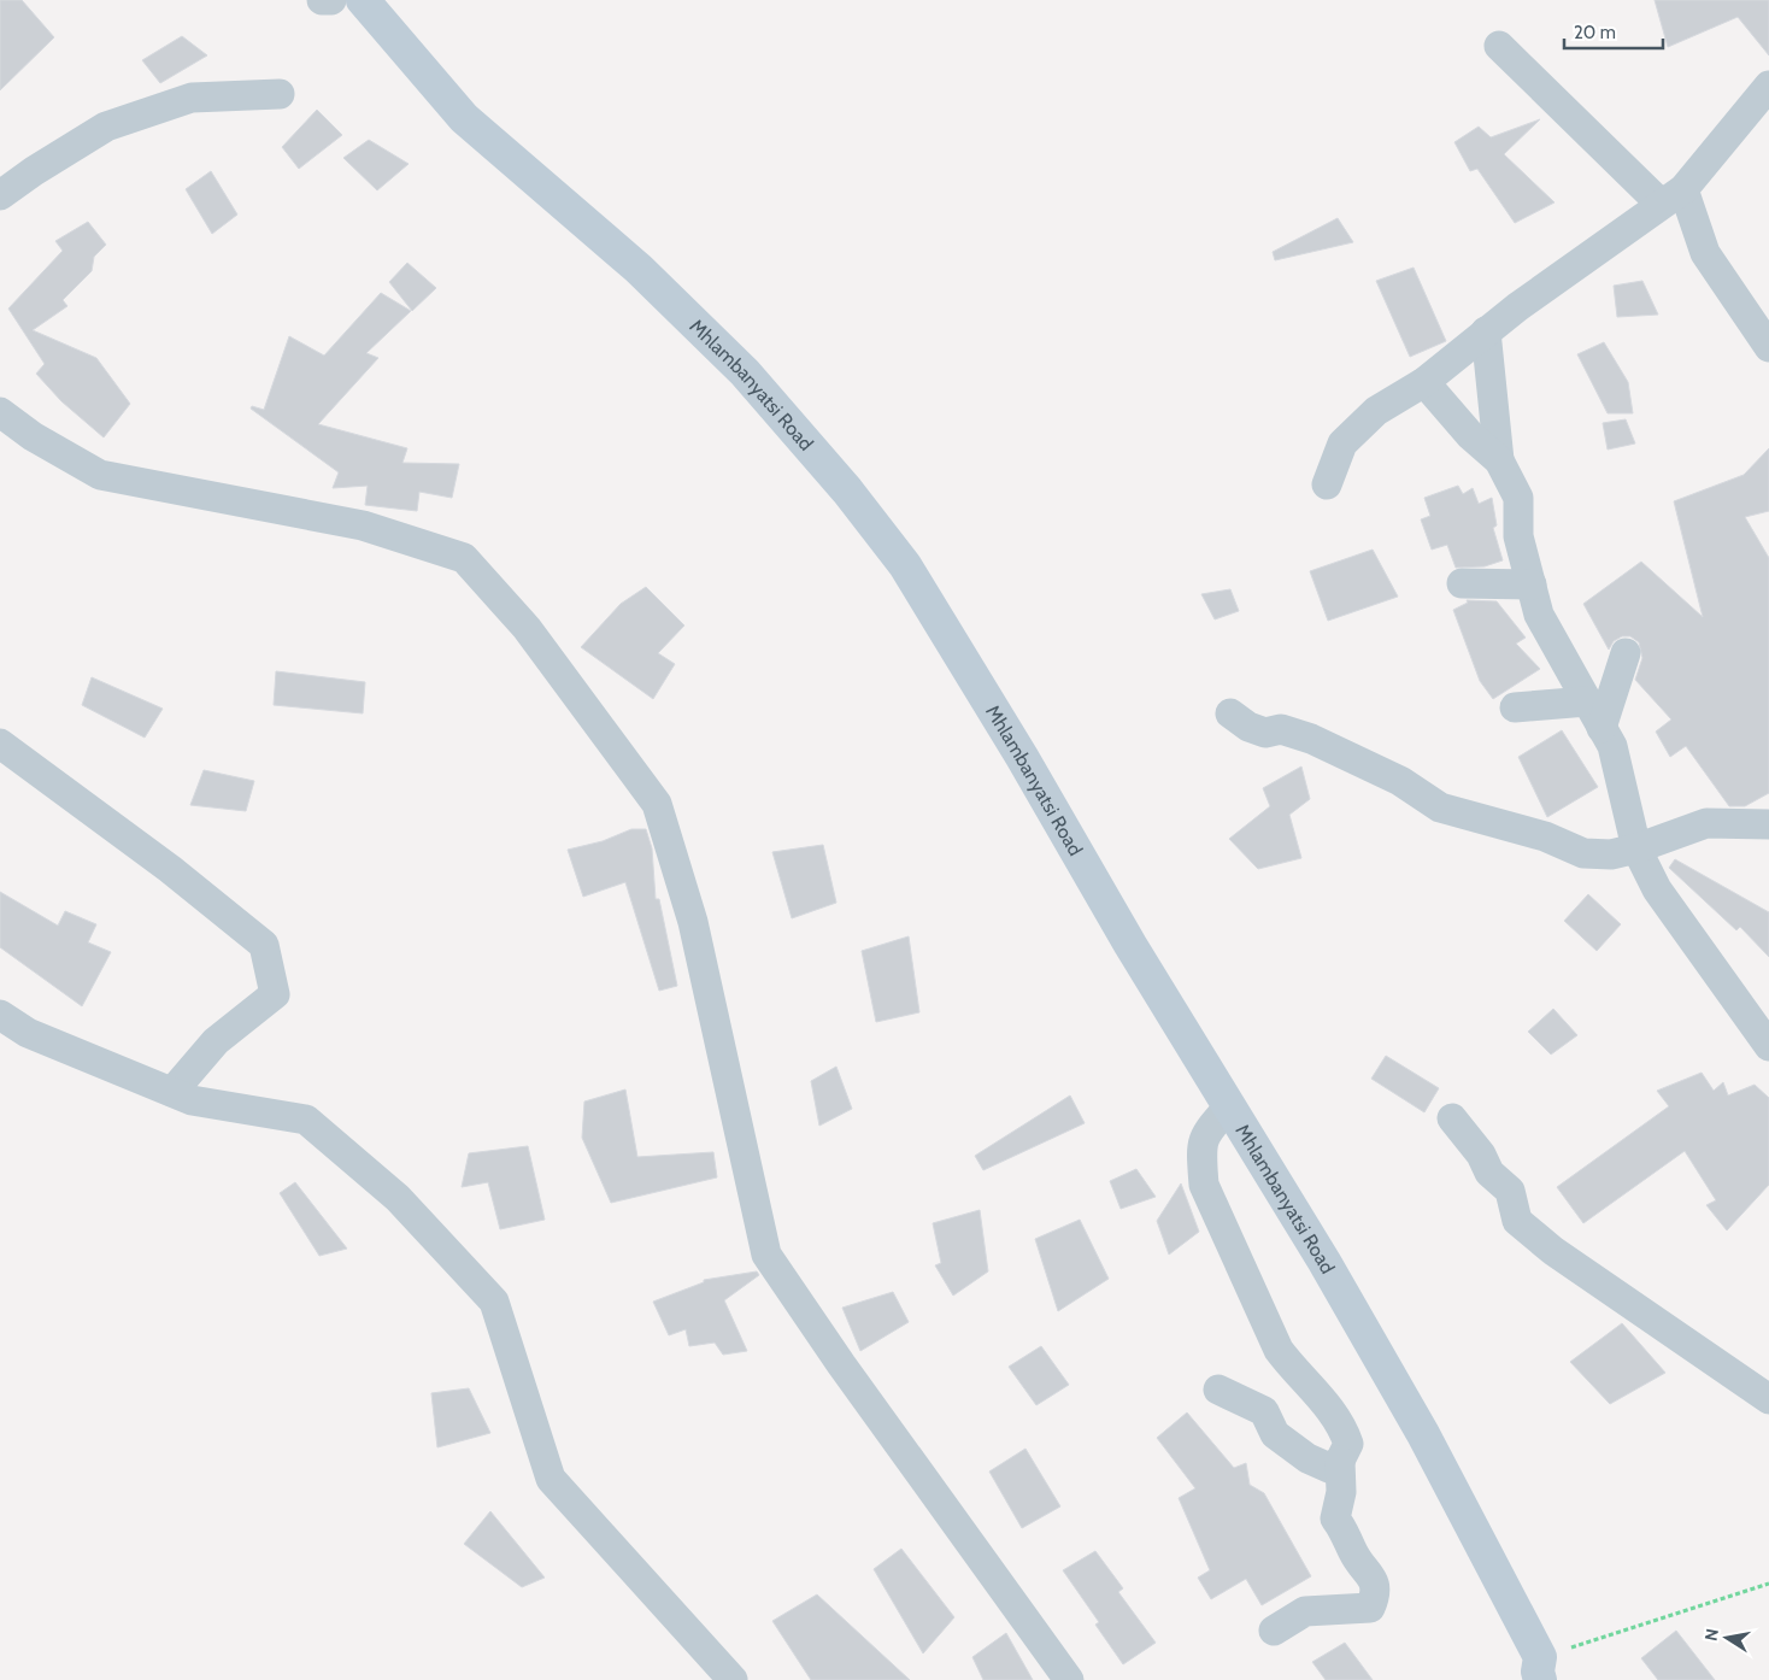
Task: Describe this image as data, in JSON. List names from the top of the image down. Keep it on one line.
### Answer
{"streets":{"main road":["Mhlambanyatsi Road"]},"scale_bar":"20 m","north":"left"}
